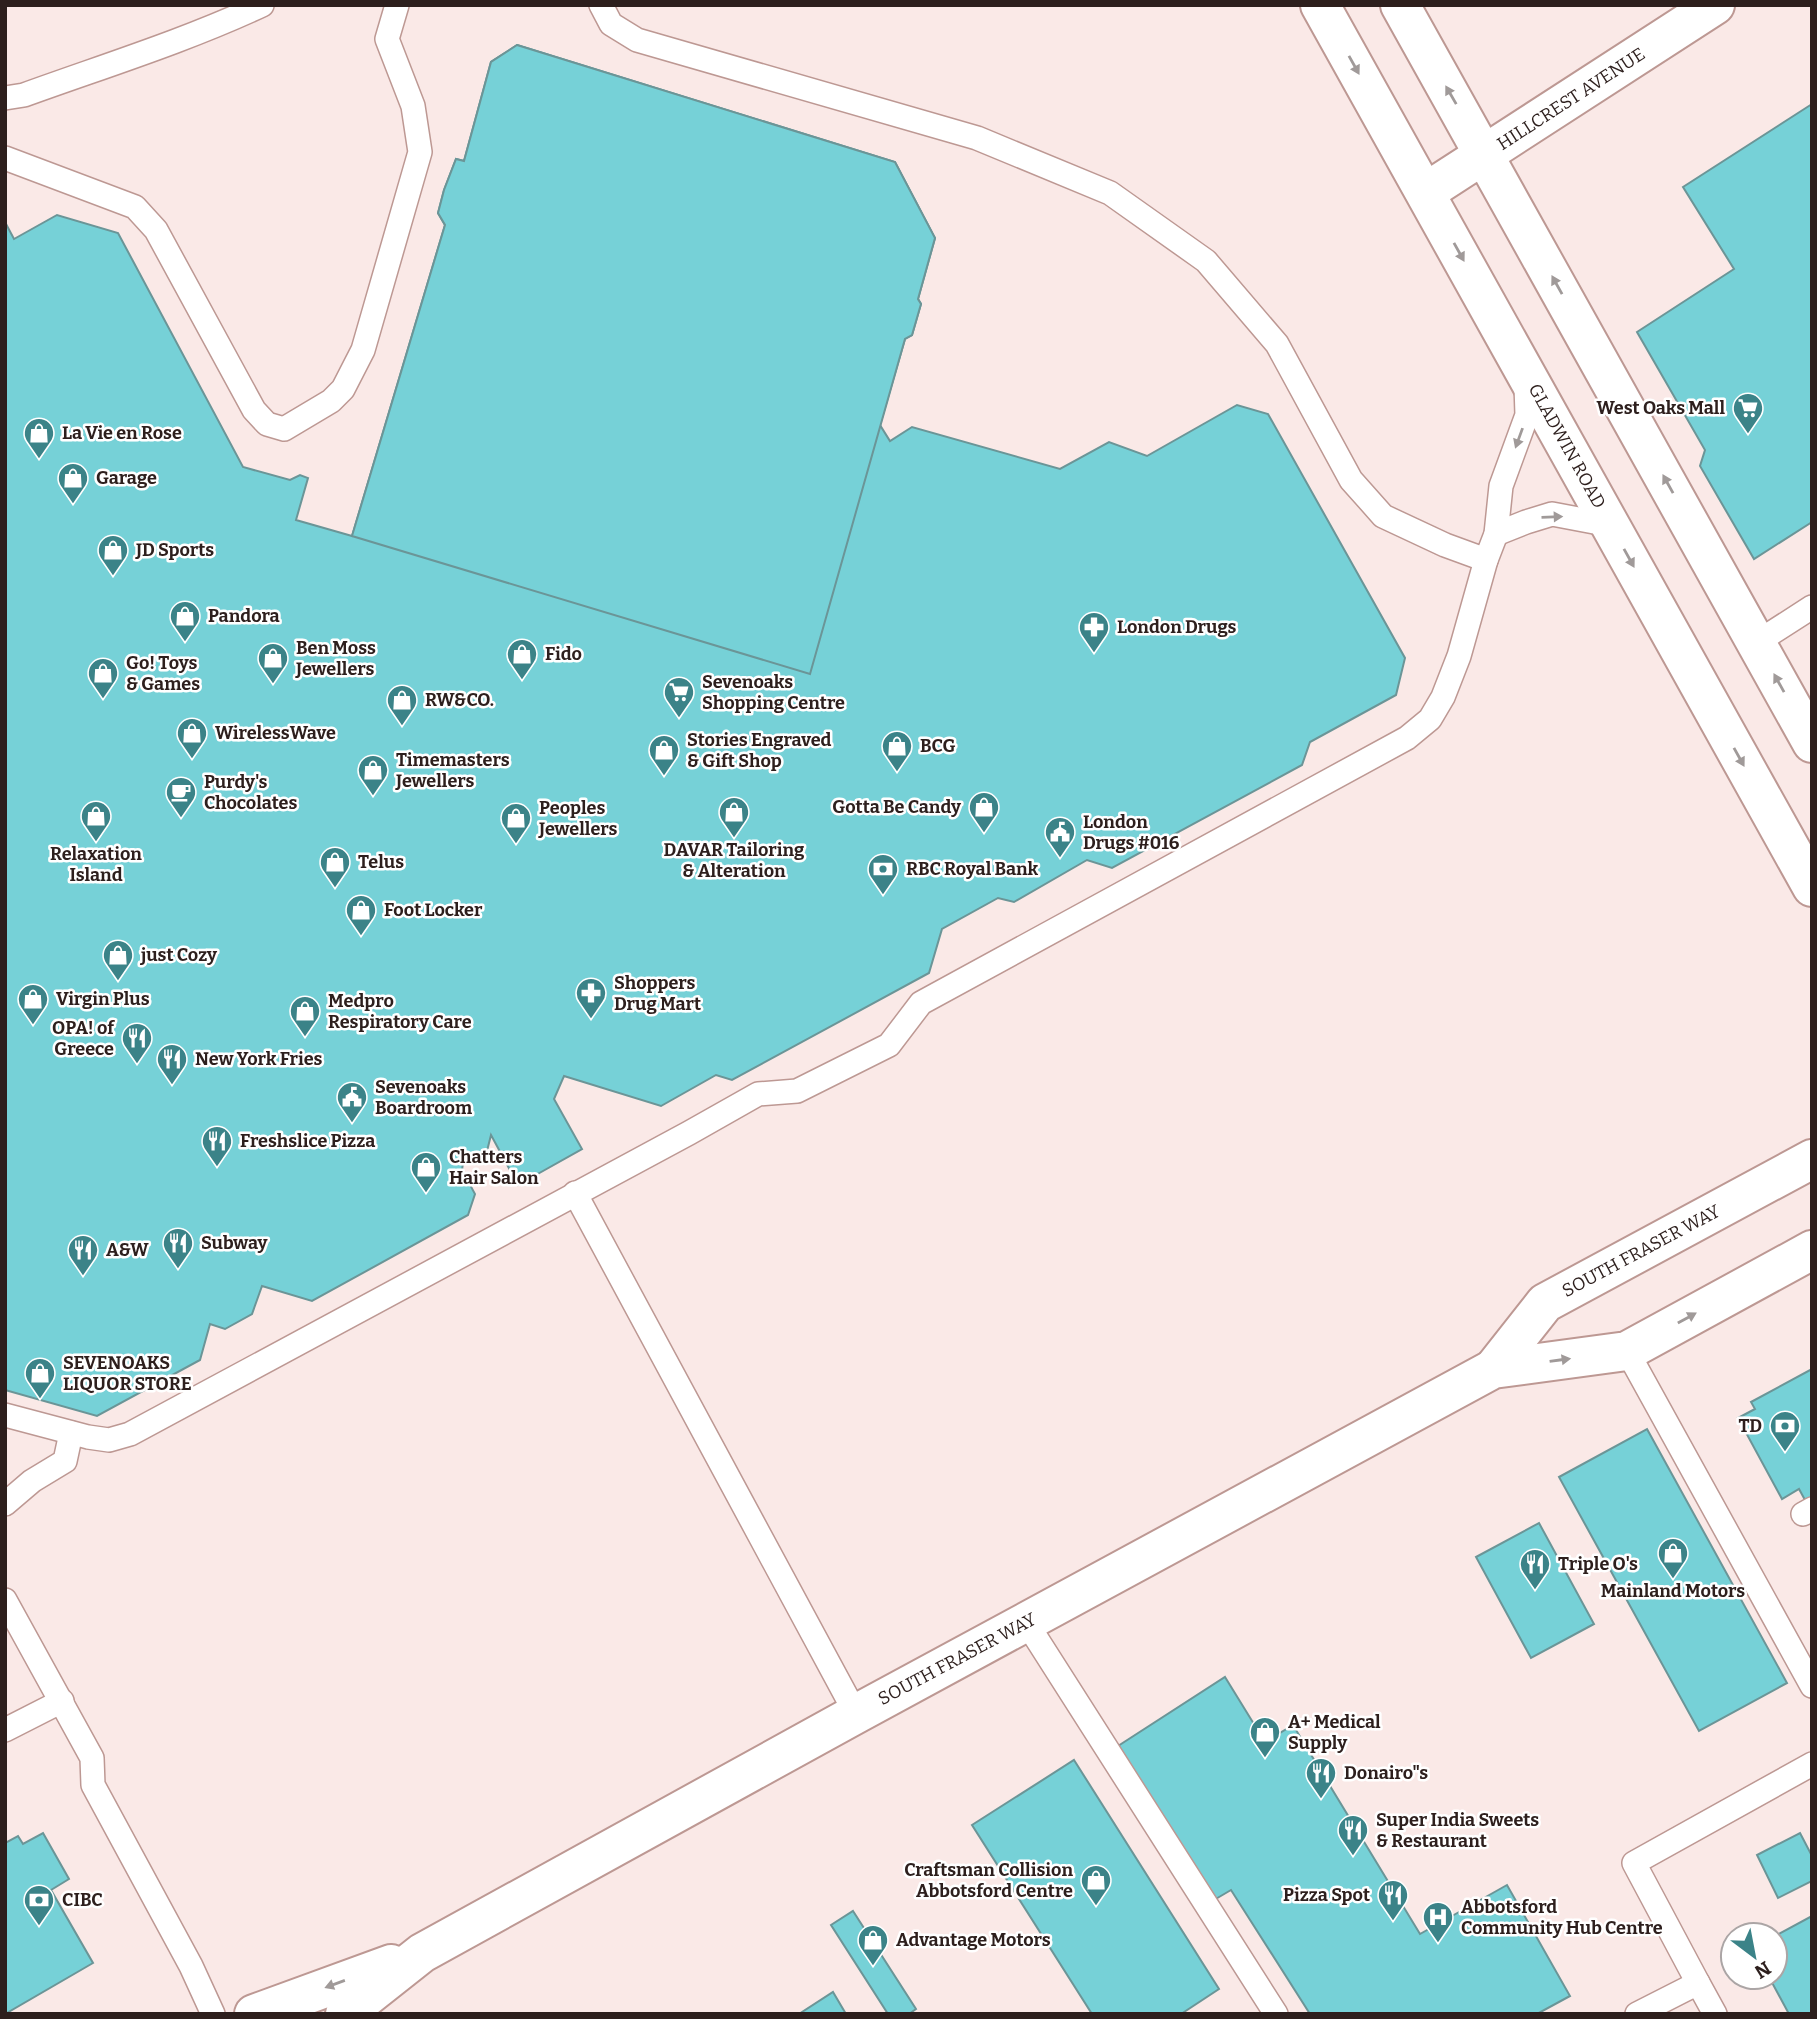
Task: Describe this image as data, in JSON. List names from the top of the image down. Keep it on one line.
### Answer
{"streets":{"main road":["HILLCREST AVENUE","GLADWIN ROAD","SOUTH FRASER WAY"]},"crossings":[["HILLCREST AVENUE","GLADWIN ROAD"]],"places":{"supermarket":["West Oaks Mall","Sevenoaks Shopping Centre"],"shop":["La Vie en Rose","Garage","JD Sports","Pandora","Fido","Ben Moss Jewellers","Go! Toys & Games","RW&CO.","WirelessWave","BCG","Stories Engraved & Gift Shop","Timemasters Jewellers","Gotta Be Candy","DAVAR Tailoring & Alteration","Relaxation Island","Peoples Jewellers","Telus","Foot Locker","just Cozy","Virgin Plus","Medpro Respiratory Care","Chatters Hair Salon","SEVENOAKS LIQUOR STORE","Mainland Motors","A+ Medical Supply","Craftsman Collision Abbotsford Centre","Advantage Motors"],"pharmacy":["London Drugs","Shoppers Drug Mart"],"cafe":["Purdy's Chocolates"],"public building":["London Drugs #016","Sevenoaks Boardroom"],"bank":["RBC Royal Bank","TD","CIBC"],"restaurant":["OPA! of Greece","New York Fries","Freshslice Pizza","Subway","A&W","Triple O's","Donairo\"s","Super India Sweets & Restaurant","Pizza Spot"],"hospital":["Abbotsford Community Hub Centre"]},"north":"bottom right"}
